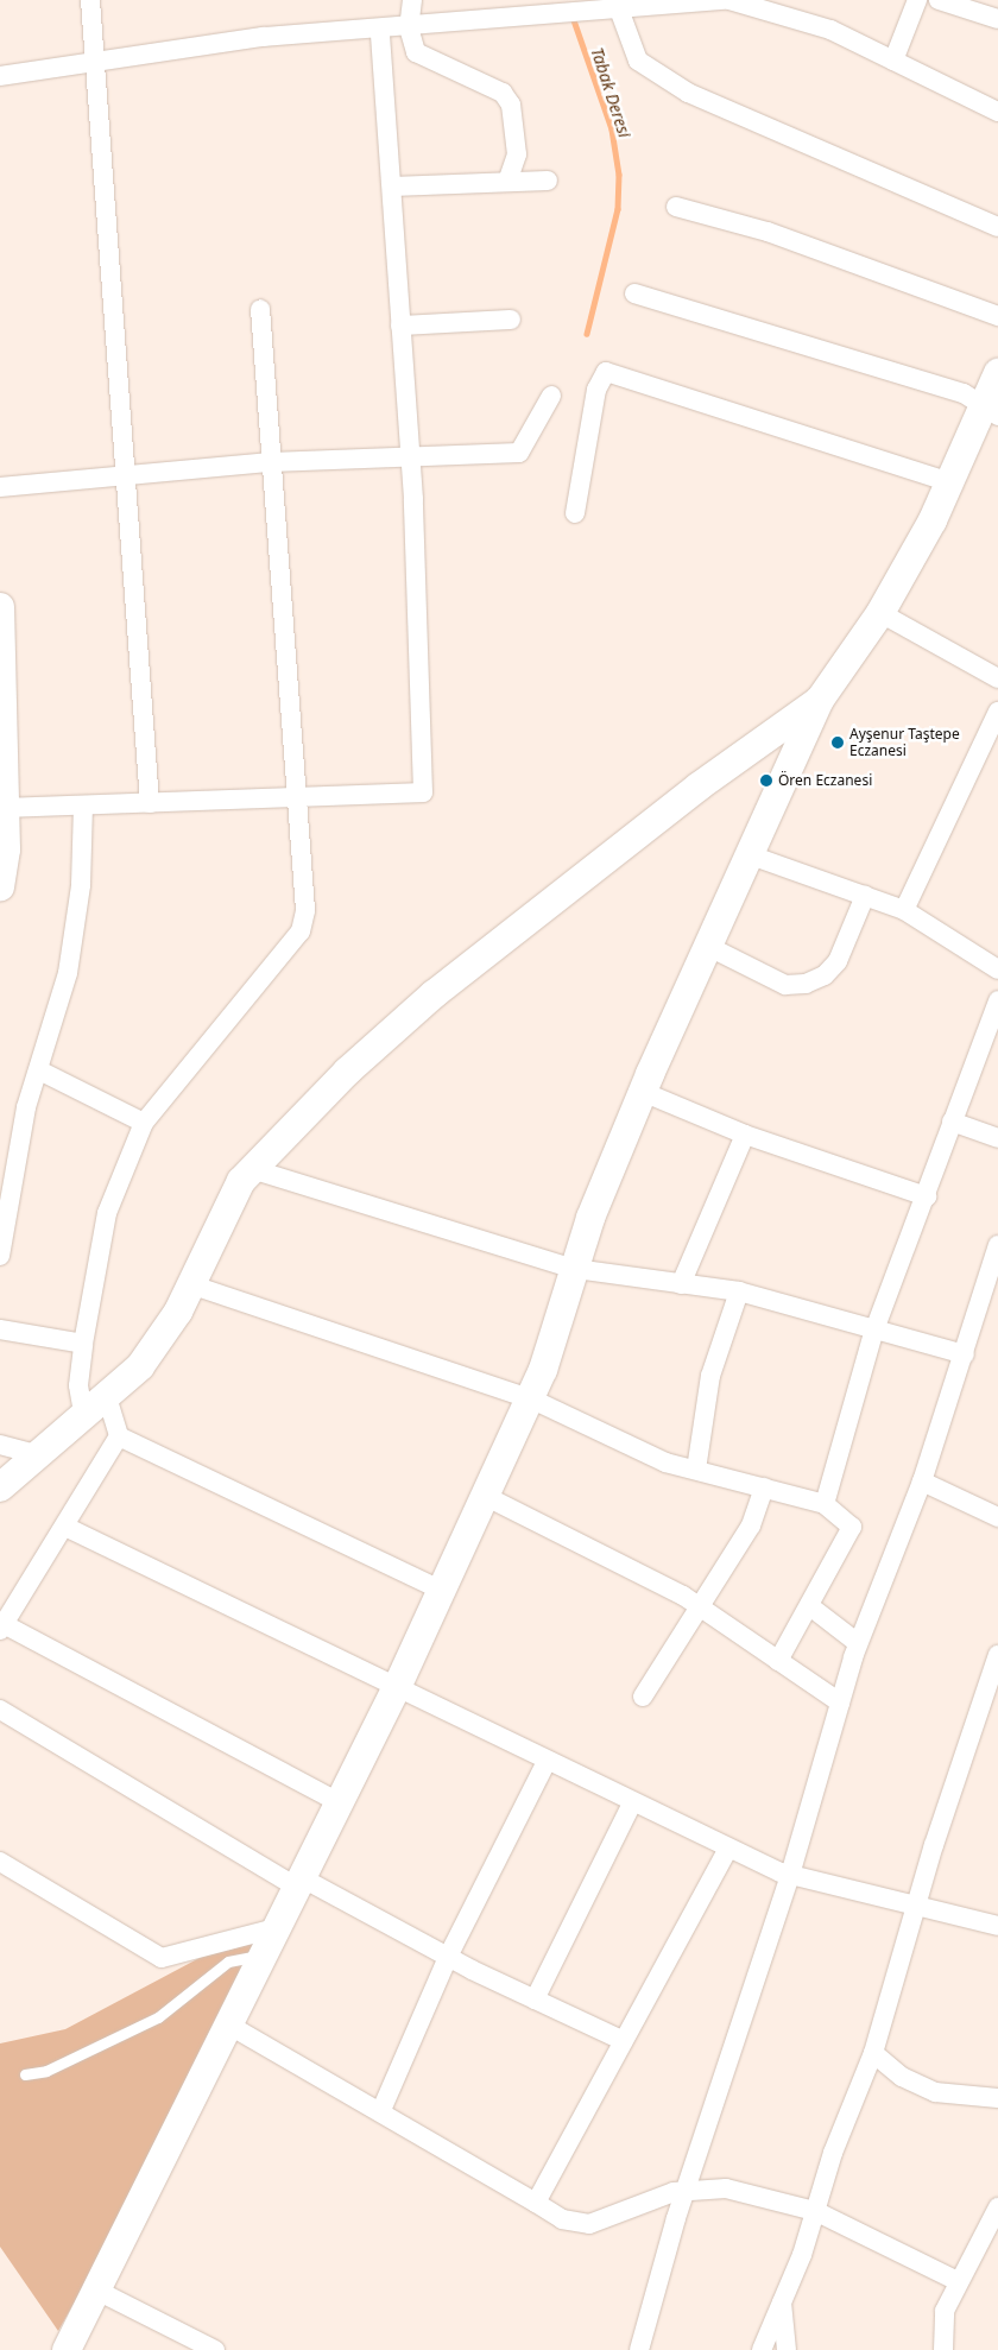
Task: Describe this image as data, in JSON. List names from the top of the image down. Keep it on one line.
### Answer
{"water":["Tabak Deresi"],"places":["Ayşenur Taştepe Eczanesi","Ören Eczanesi"]}
